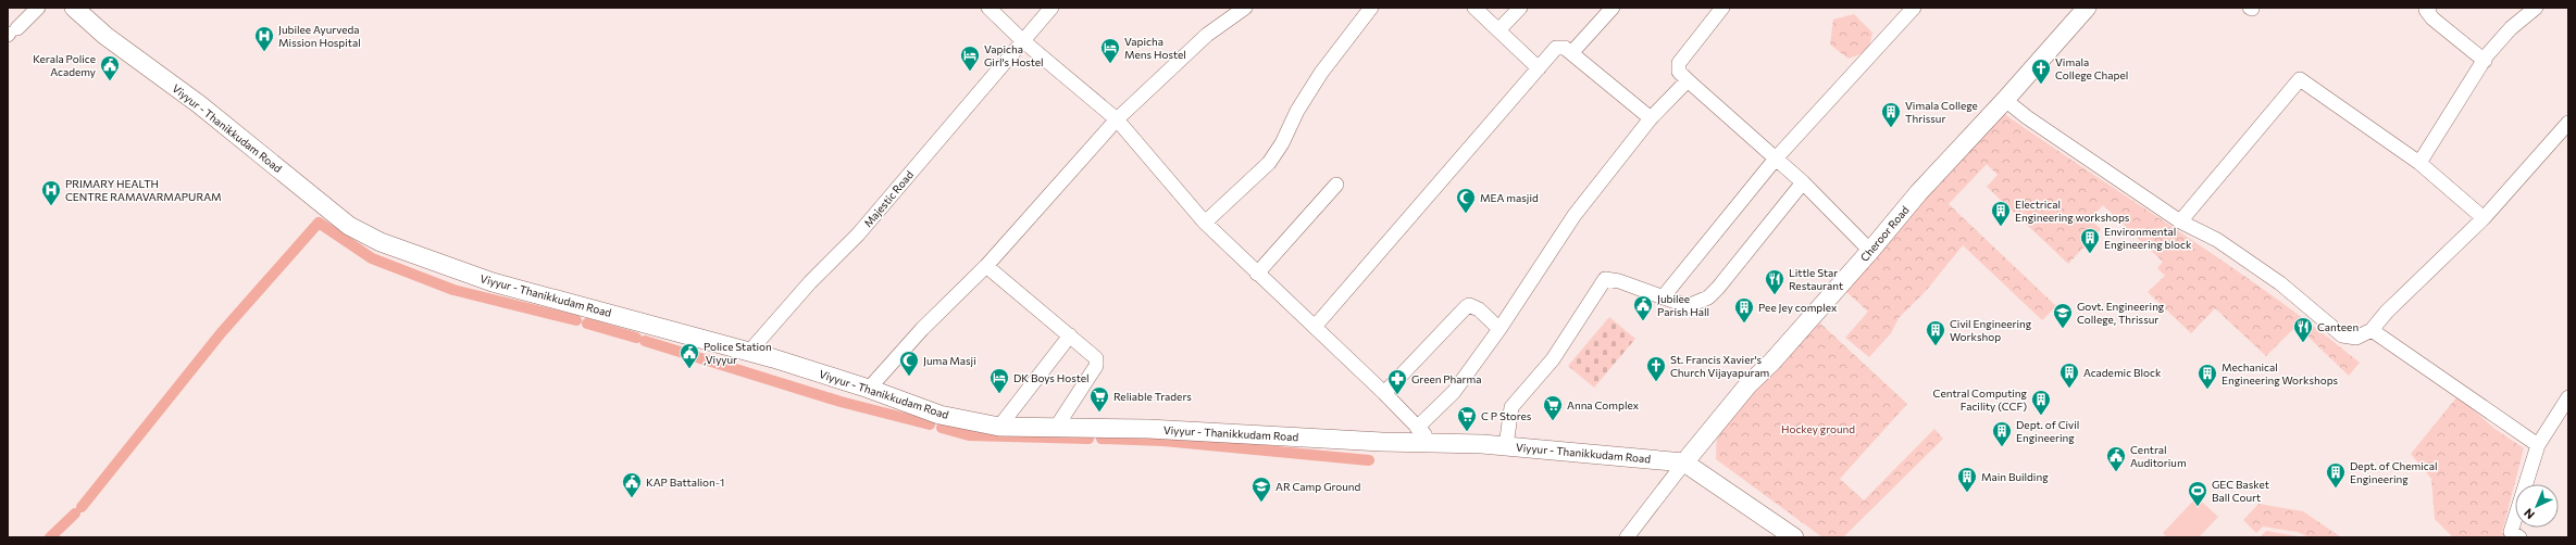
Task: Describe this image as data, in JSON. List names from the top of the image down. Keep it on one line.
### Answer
{"streets":{"main road":["Viyyur - Thanikkudam Road","Cheroor Road"],"street":["Majestic Road"]},"crossings":[["Viyyur - Thanikkudam Road","Majestic Road"],["Viyyur - Thanikkudam Road","Cheroor Road"]],"parks":["Hockey ground"],"places":{"hospital":["Jubilee Ayurveda Mission Hospital","PRIMARY HEALTH CENTRE RAMAVARMAPURAM"],"hotel":["Vapicha Mens Hostel","Vapicha Girl's Hostel","DK Boys Hostel"],"public building":["Kerala Police Academy","Jubilee Parish Hall","Police Station ,Viyyur","Central Auditorium","KAP Battalion-1"],"church":["Vimala College Chapel","St. Francis Xavier's Church Vijayapuram"],"building":["Vimala College Thrissur","Electrical Engineering workshops","Environmental Engineering block","Pee Jey complex","Civil Engineering Workshop","Academic Block","Mechanical Engineering Workshops","Central Computing Facility (CCF)","Dept. of Civil Engineering","Dept. of Chemical Engineering","Main Building"],"mosque":["MEA masjid","Juma Masji"],"restaurant":["Little Star Restaurant","Canteen"],"school or university":["Govt. Engineering College, Thrissur","AR Camp Ground"],"pharmacy":["Green Pharma"],"supermarket":["Reliable Traders","Anna Complex","C P Stores"],"sports":["GEC Basket Ball Court"]},"north":"bottom left"}
